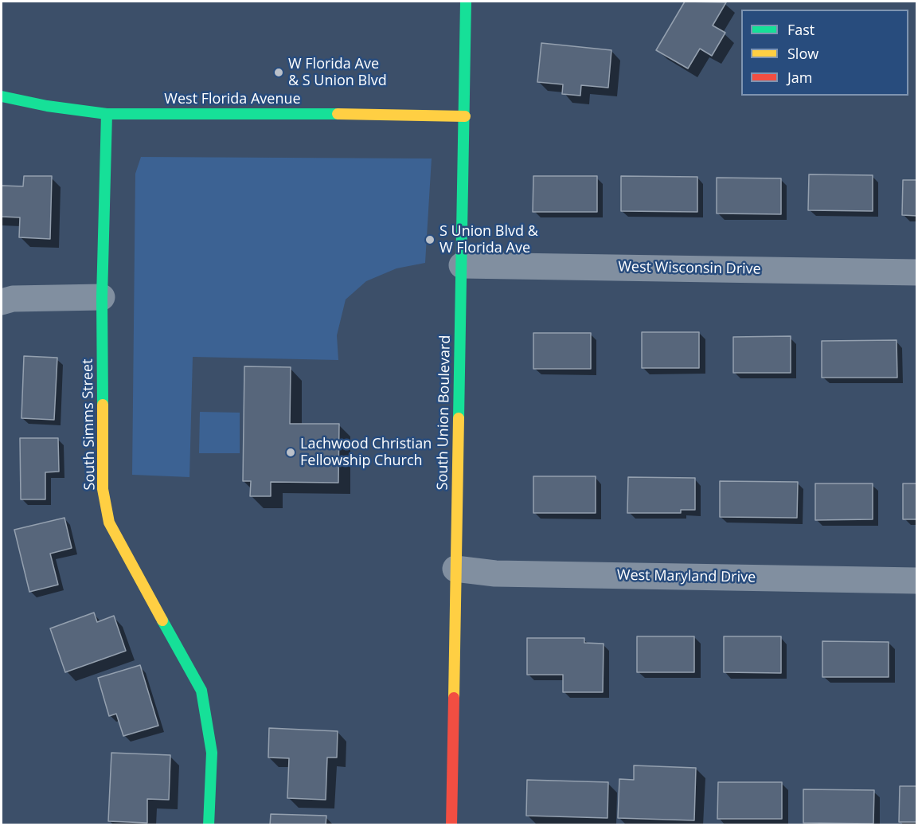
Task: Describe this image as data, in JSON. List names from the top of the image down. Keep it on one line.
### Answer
{"streets":{"street":["West Florida Avenue","West Wisconsin Drive","South Union Boulevard","South Simms Street","West Maryland Drive"]},"crossings":[["West Florida Avenue","South Union Boulevard"],["West Florida Avenue","South Simms Street"],["West Wisconsin Drive","South Union Boulevard"],["South Union Boulevard","West Maryland Drive"]],"places":["W Florida Ave & S Union Blvd","S Union Blvd & W Florida Ave","Lachwood Christian Fellowship Church"],"legend":["Fast","Slow","Jam"]}
